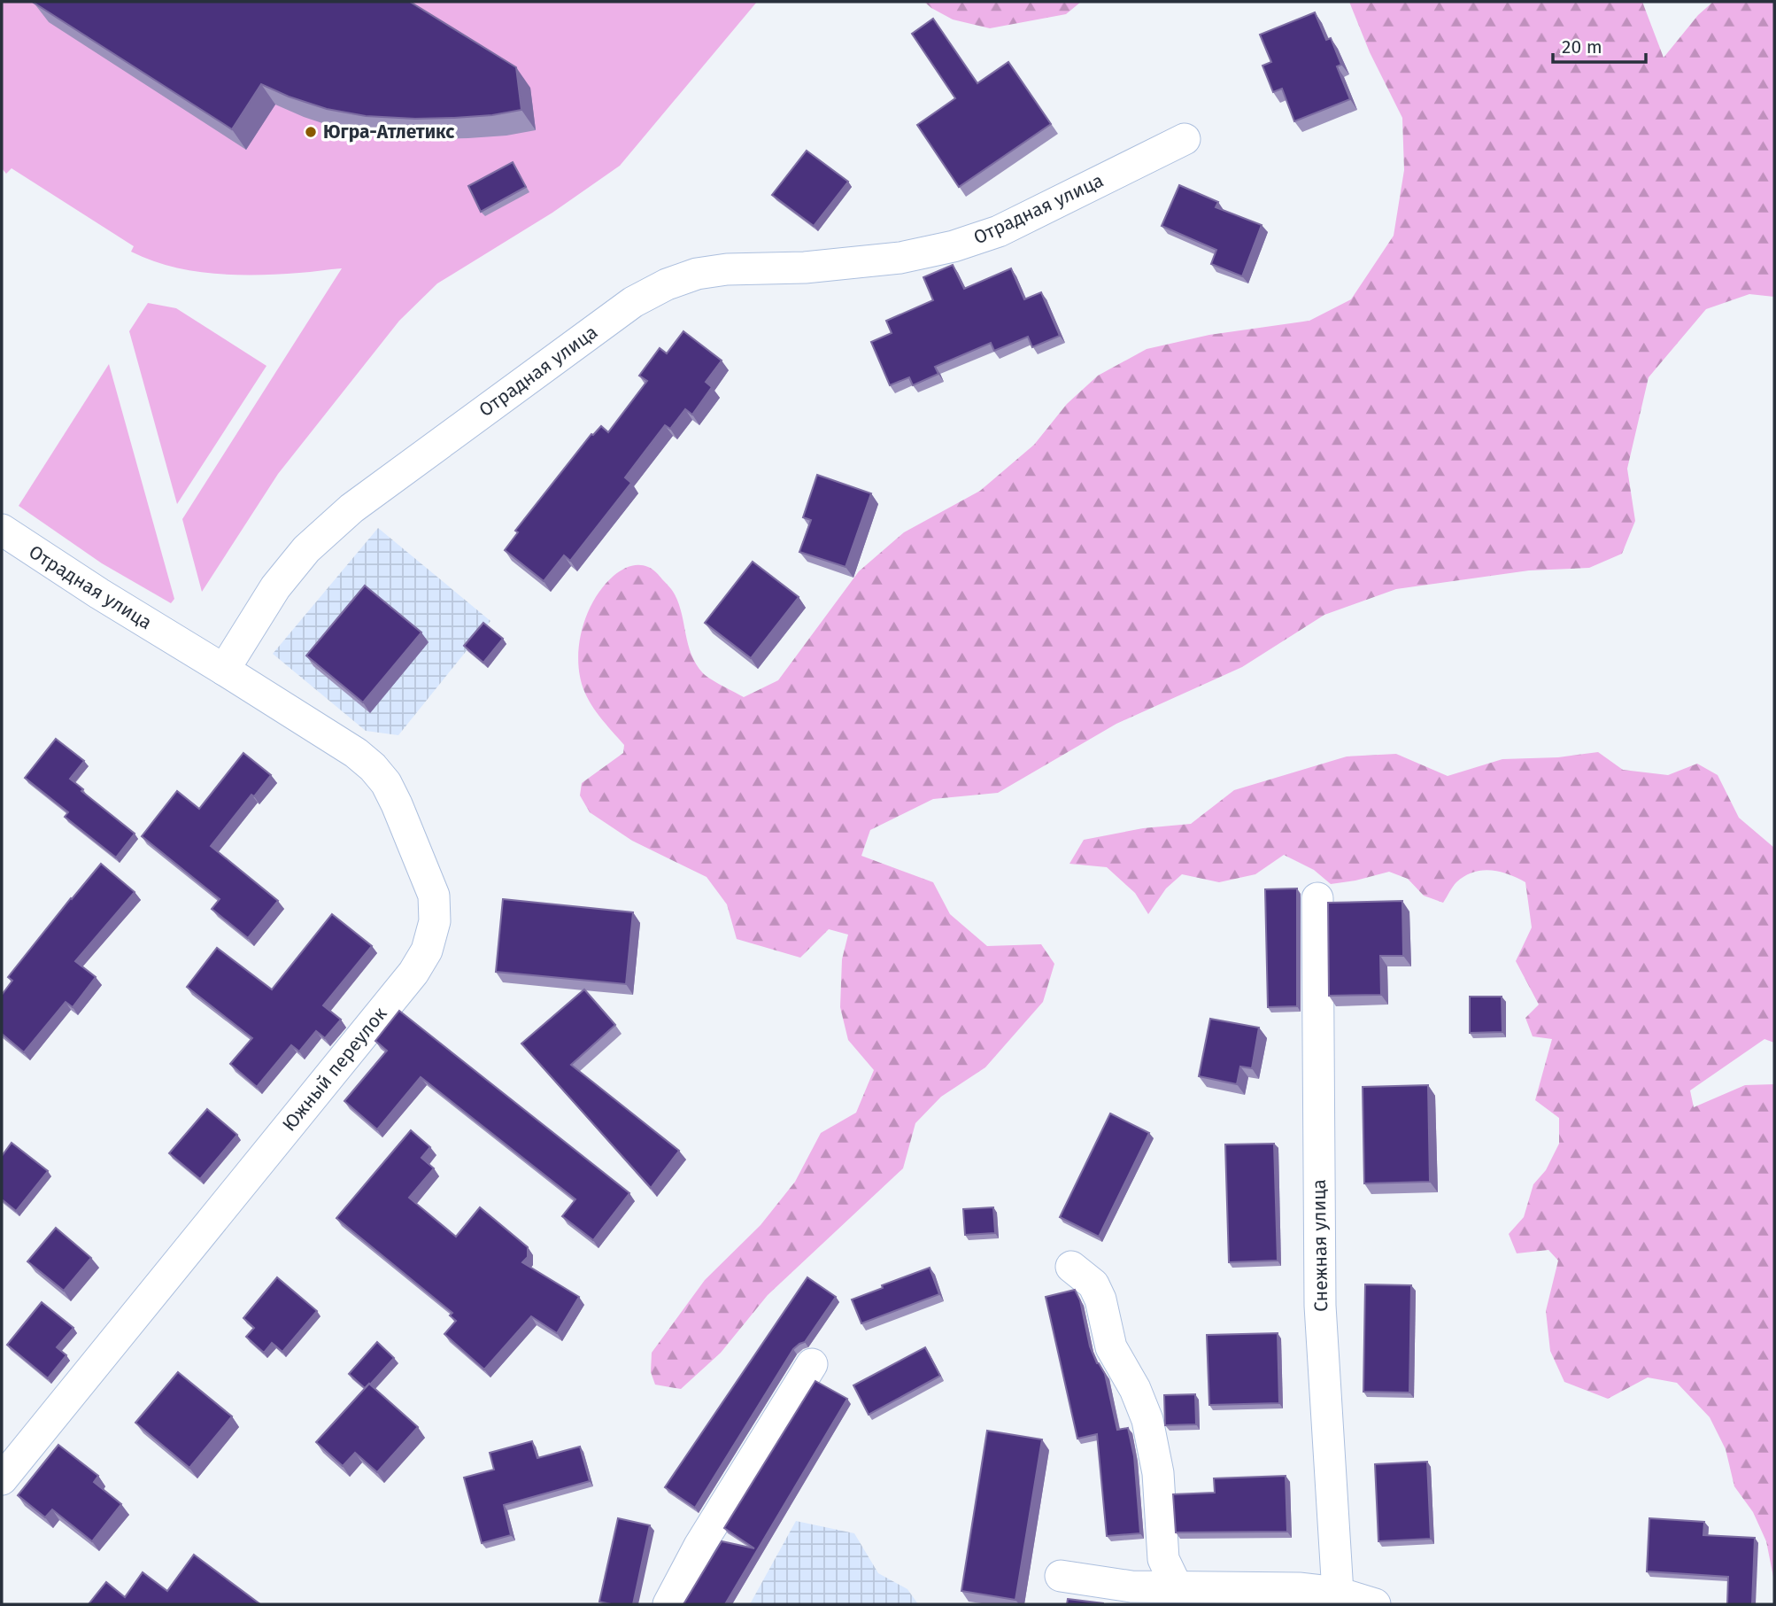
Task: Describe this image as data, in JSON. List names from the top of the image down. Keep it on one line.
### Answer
{"streets":{"street":["Отрадная улица","Южный переулок","Снежная улица"]},"crossings":[["Отрадная улица","Южный переулок"]],"places":["Югра-Атлетикс"],"scale_bar":"20 m"}
